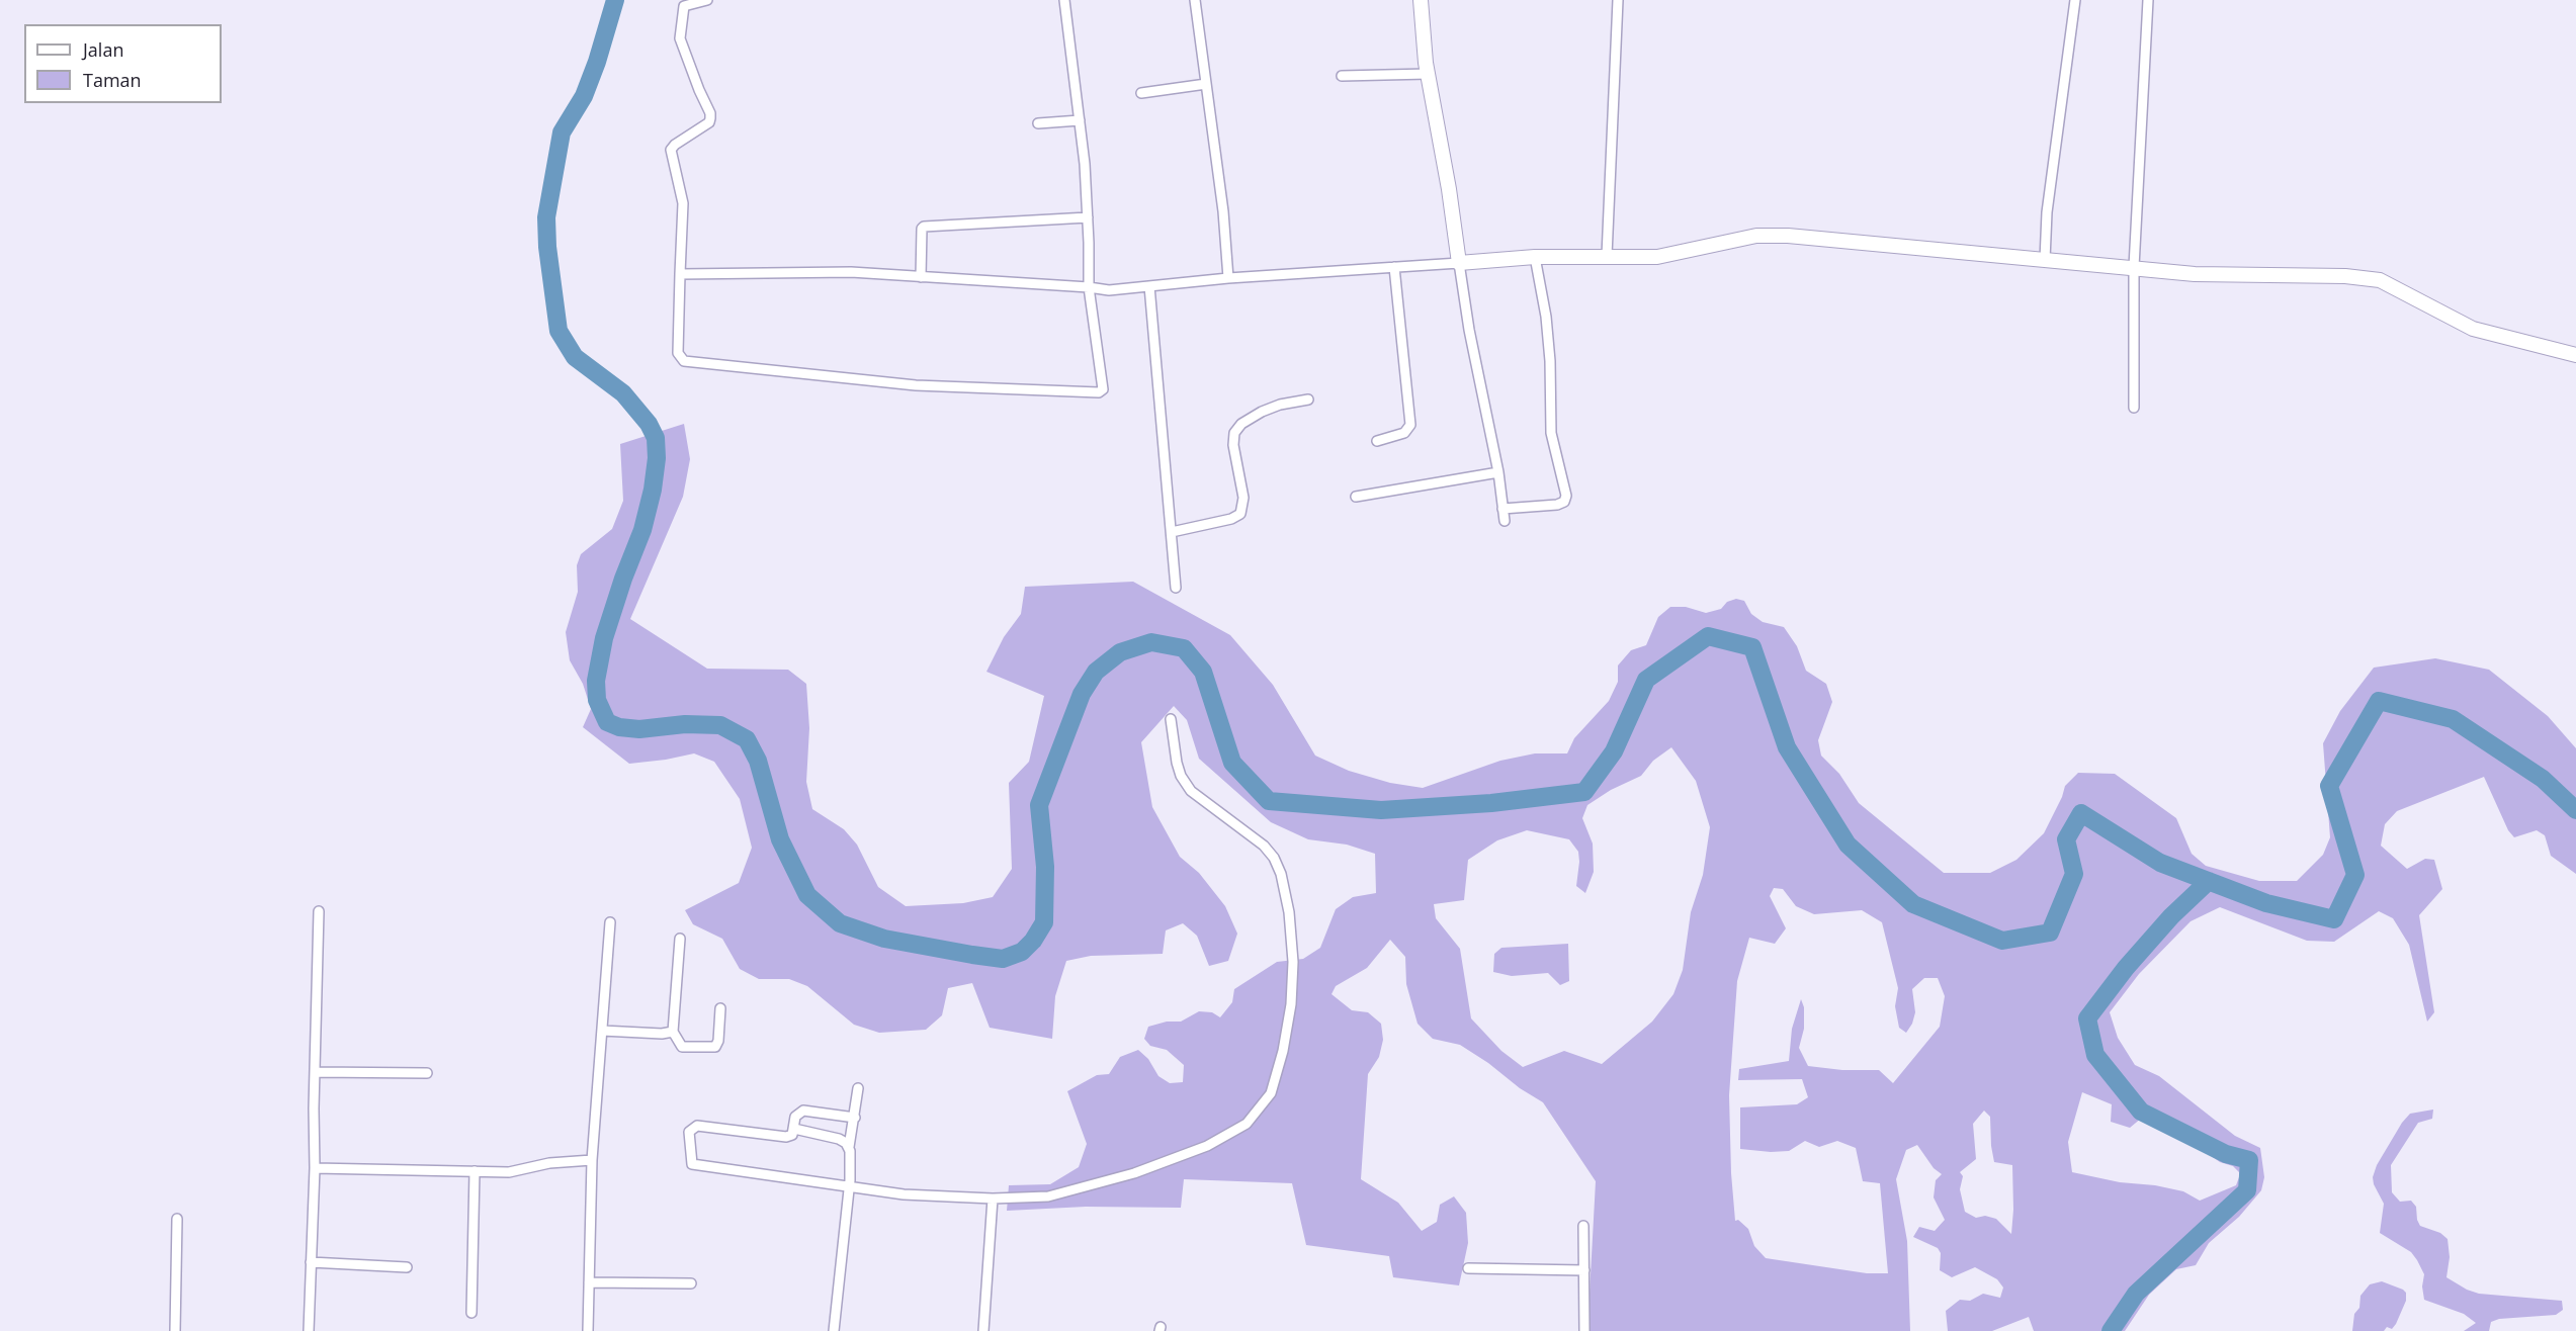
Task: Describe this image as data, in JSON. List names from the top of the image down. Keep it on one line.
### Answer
{"legend":["Jalan","Taman"]}
